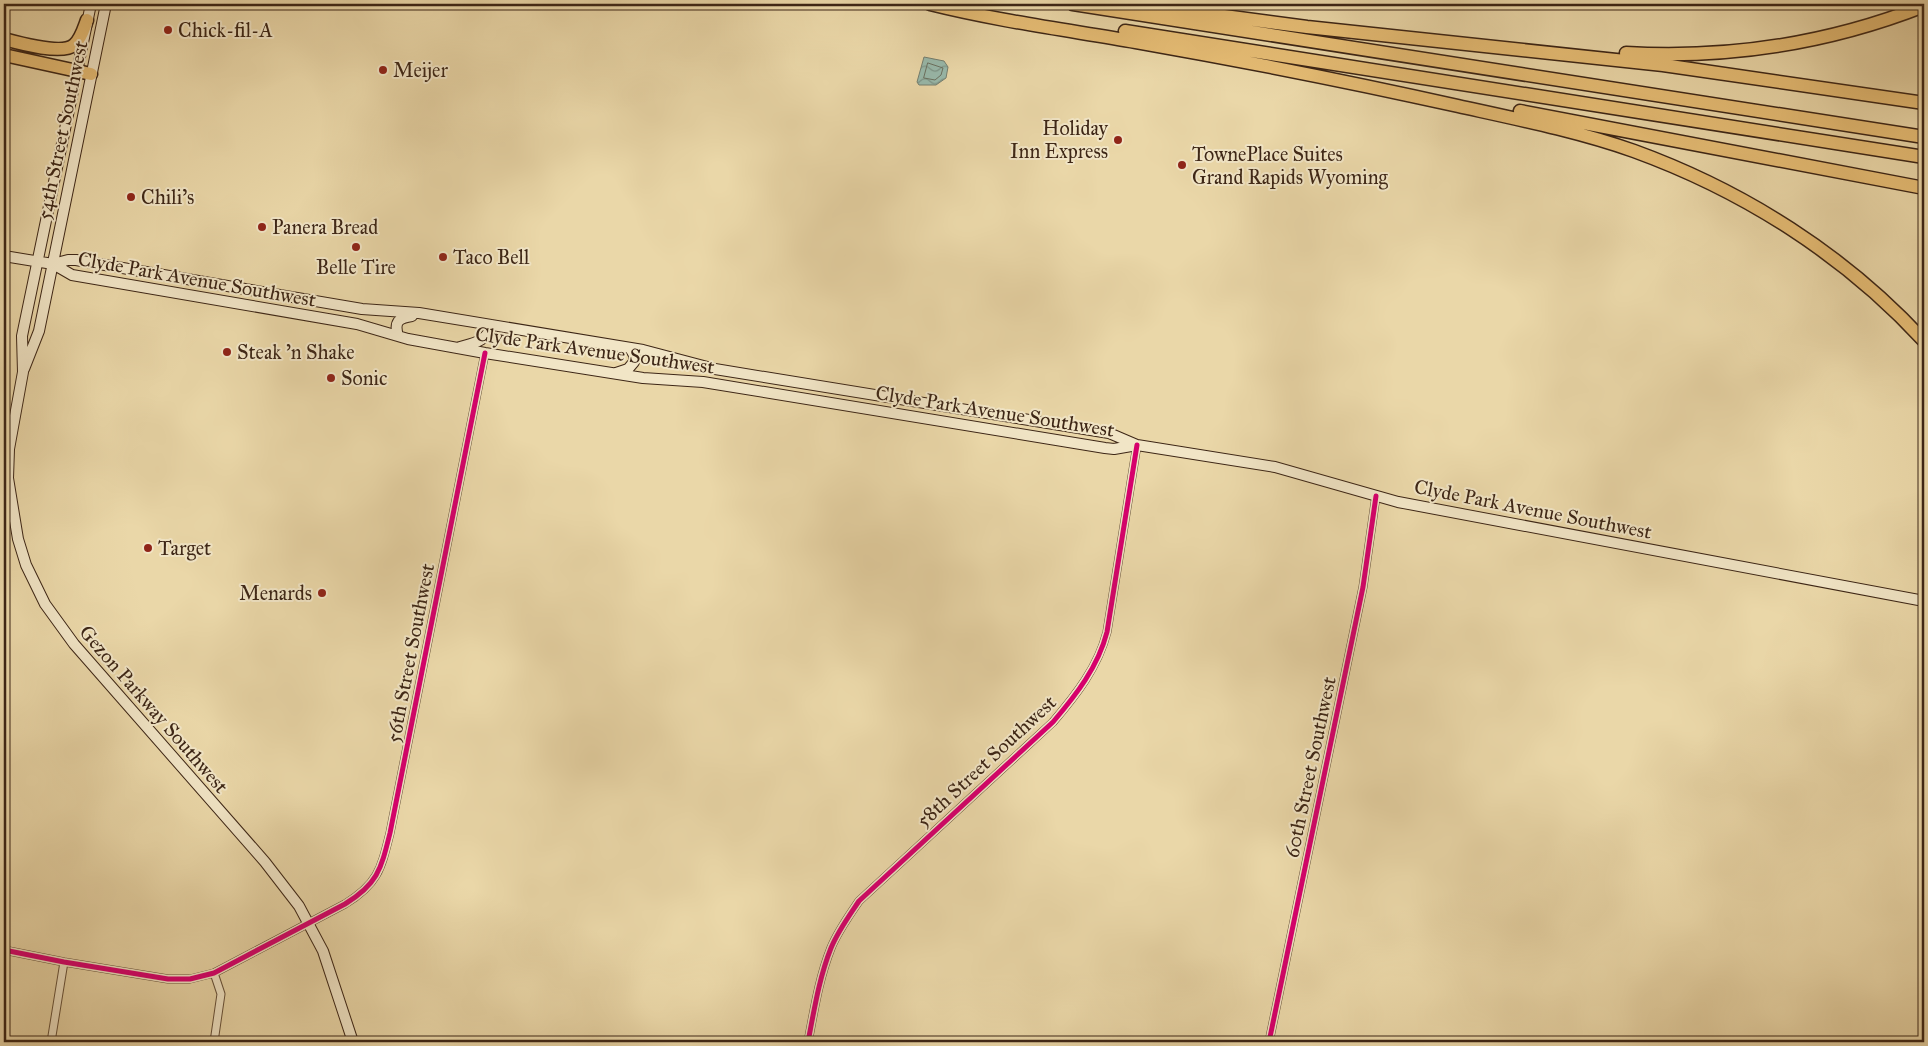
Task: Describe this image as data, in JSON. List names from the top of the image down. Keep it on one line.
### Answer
{"streets":{"main road":["54th Street Southwest","Clyde Park Avenue Southwest","Gezon Parkway Southwest"],"street":["56th Street Southwest","58th Street Southwest","60th Street Southwest"]},"crossings":[["54th Street Southwest","Clyde Park Avenue Southwest"],["54th Street Southwest","Gezon Parkway Southwest"],["Clyde Park Avenue Southwest","56th Street Southwest"],["Clyde Park Avenue Southwest","Gezon Parkway Southwest"],["Clyde Park Avenue Southwest","58th Street Southwest"],["Clyde Park Avenue Southwest","60th Street Southwest"],["56th Street Southwest","Gezon Parkway Southwest"]],"places":["Chick-fil-A","Meijer","Holiday Inn Express","TownePlace Suites Grand Rapids Wyoming","Chili's","Panera Bread","Belle Tire","Taco Bell","Steak 'n Shake","Sonic","Target","Menards"]}
